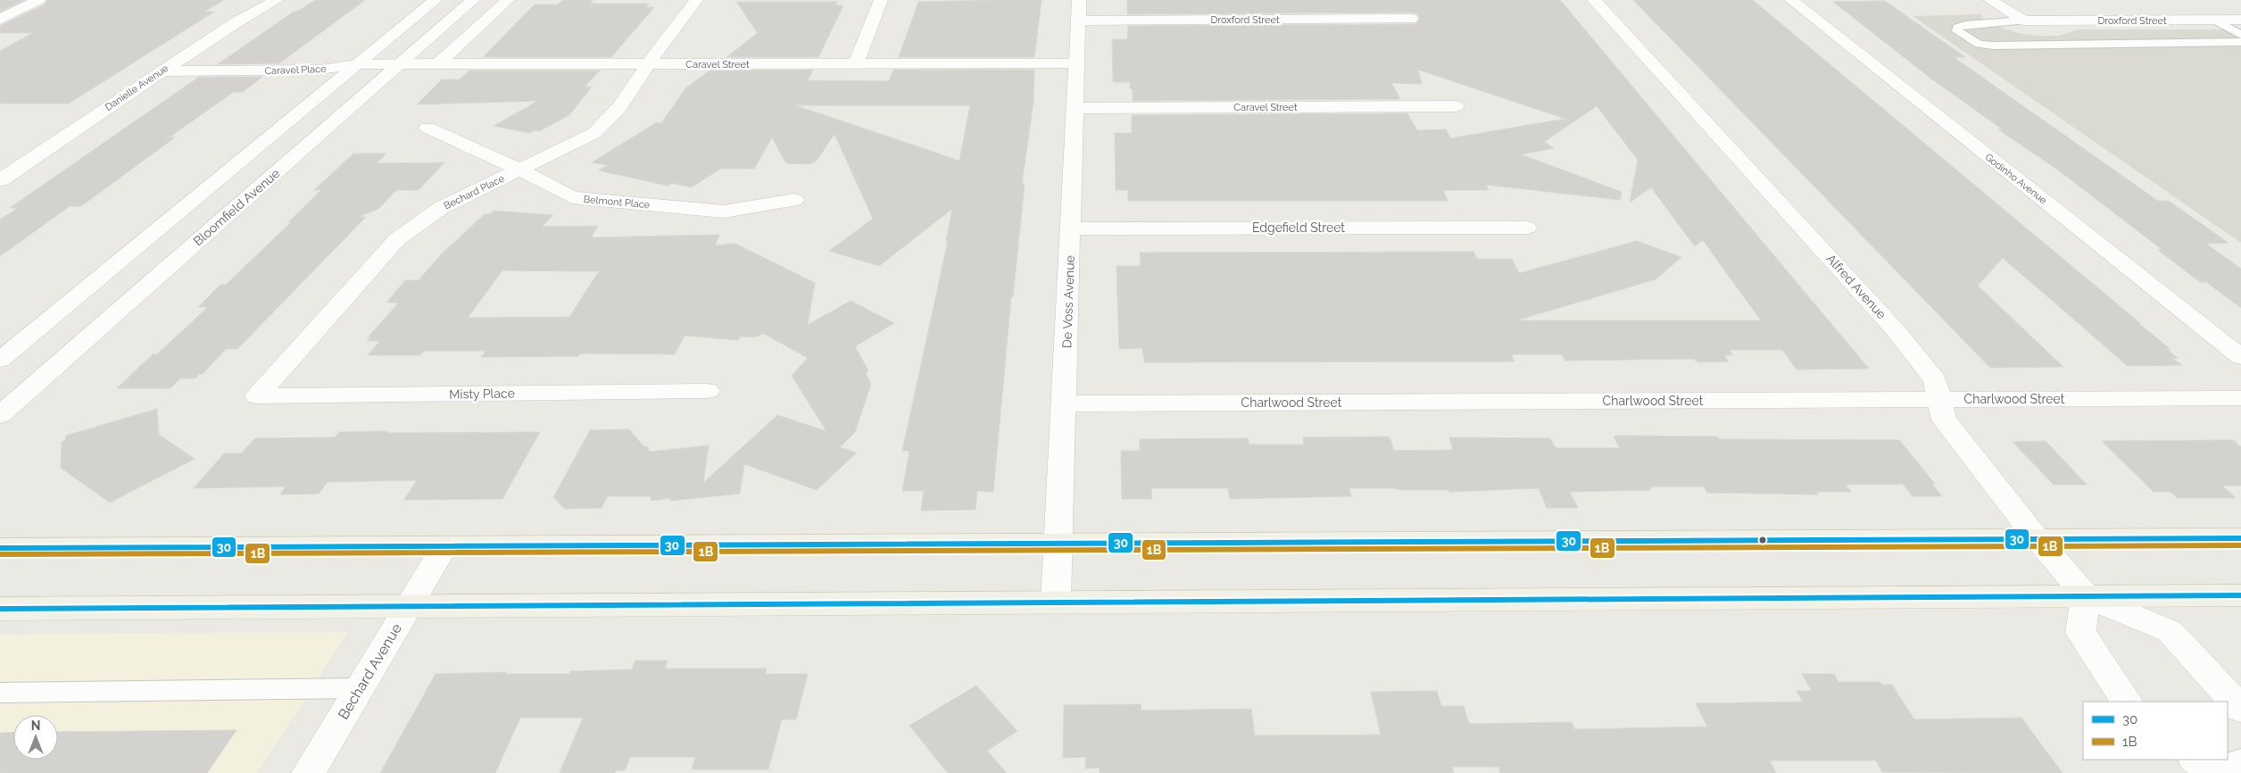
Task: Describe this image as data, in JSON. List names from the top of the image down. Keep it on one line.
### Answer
{"streets":{"street":["Droxford Street","Caravel Street","Caravel Place","Danielle Avenue","Godinho Avenue","Bechard Place","Belmont Place","Bloomfield Avenue","Edgefield Street","Alfred Avenue","De Voss Avenue","Misty Place","Charlwood Street","Bechard Avenue"]},"crossings":[["Droxford Street","De Voss Avenue"],["Caravel Street","Caravel Place"],["Caravel Street","Bechard Place"],["Caravel Street","Bloomfield Avenue"],["Caravel Street","De Voss Avenue"],["Caravel Place","Danielle Avenue"],["Bechard Place","Belmont Place"],["Bechard Place","Misty Place"],["Edgefield Street","De Voss Avenue"],["Alfred Avenue","Charlwood Street"],["De Voss Avenue","Charlwood Street"]],"lines":["transit line 30","transit line 1B"],"legend":["30","1B"],"north":"top"}
